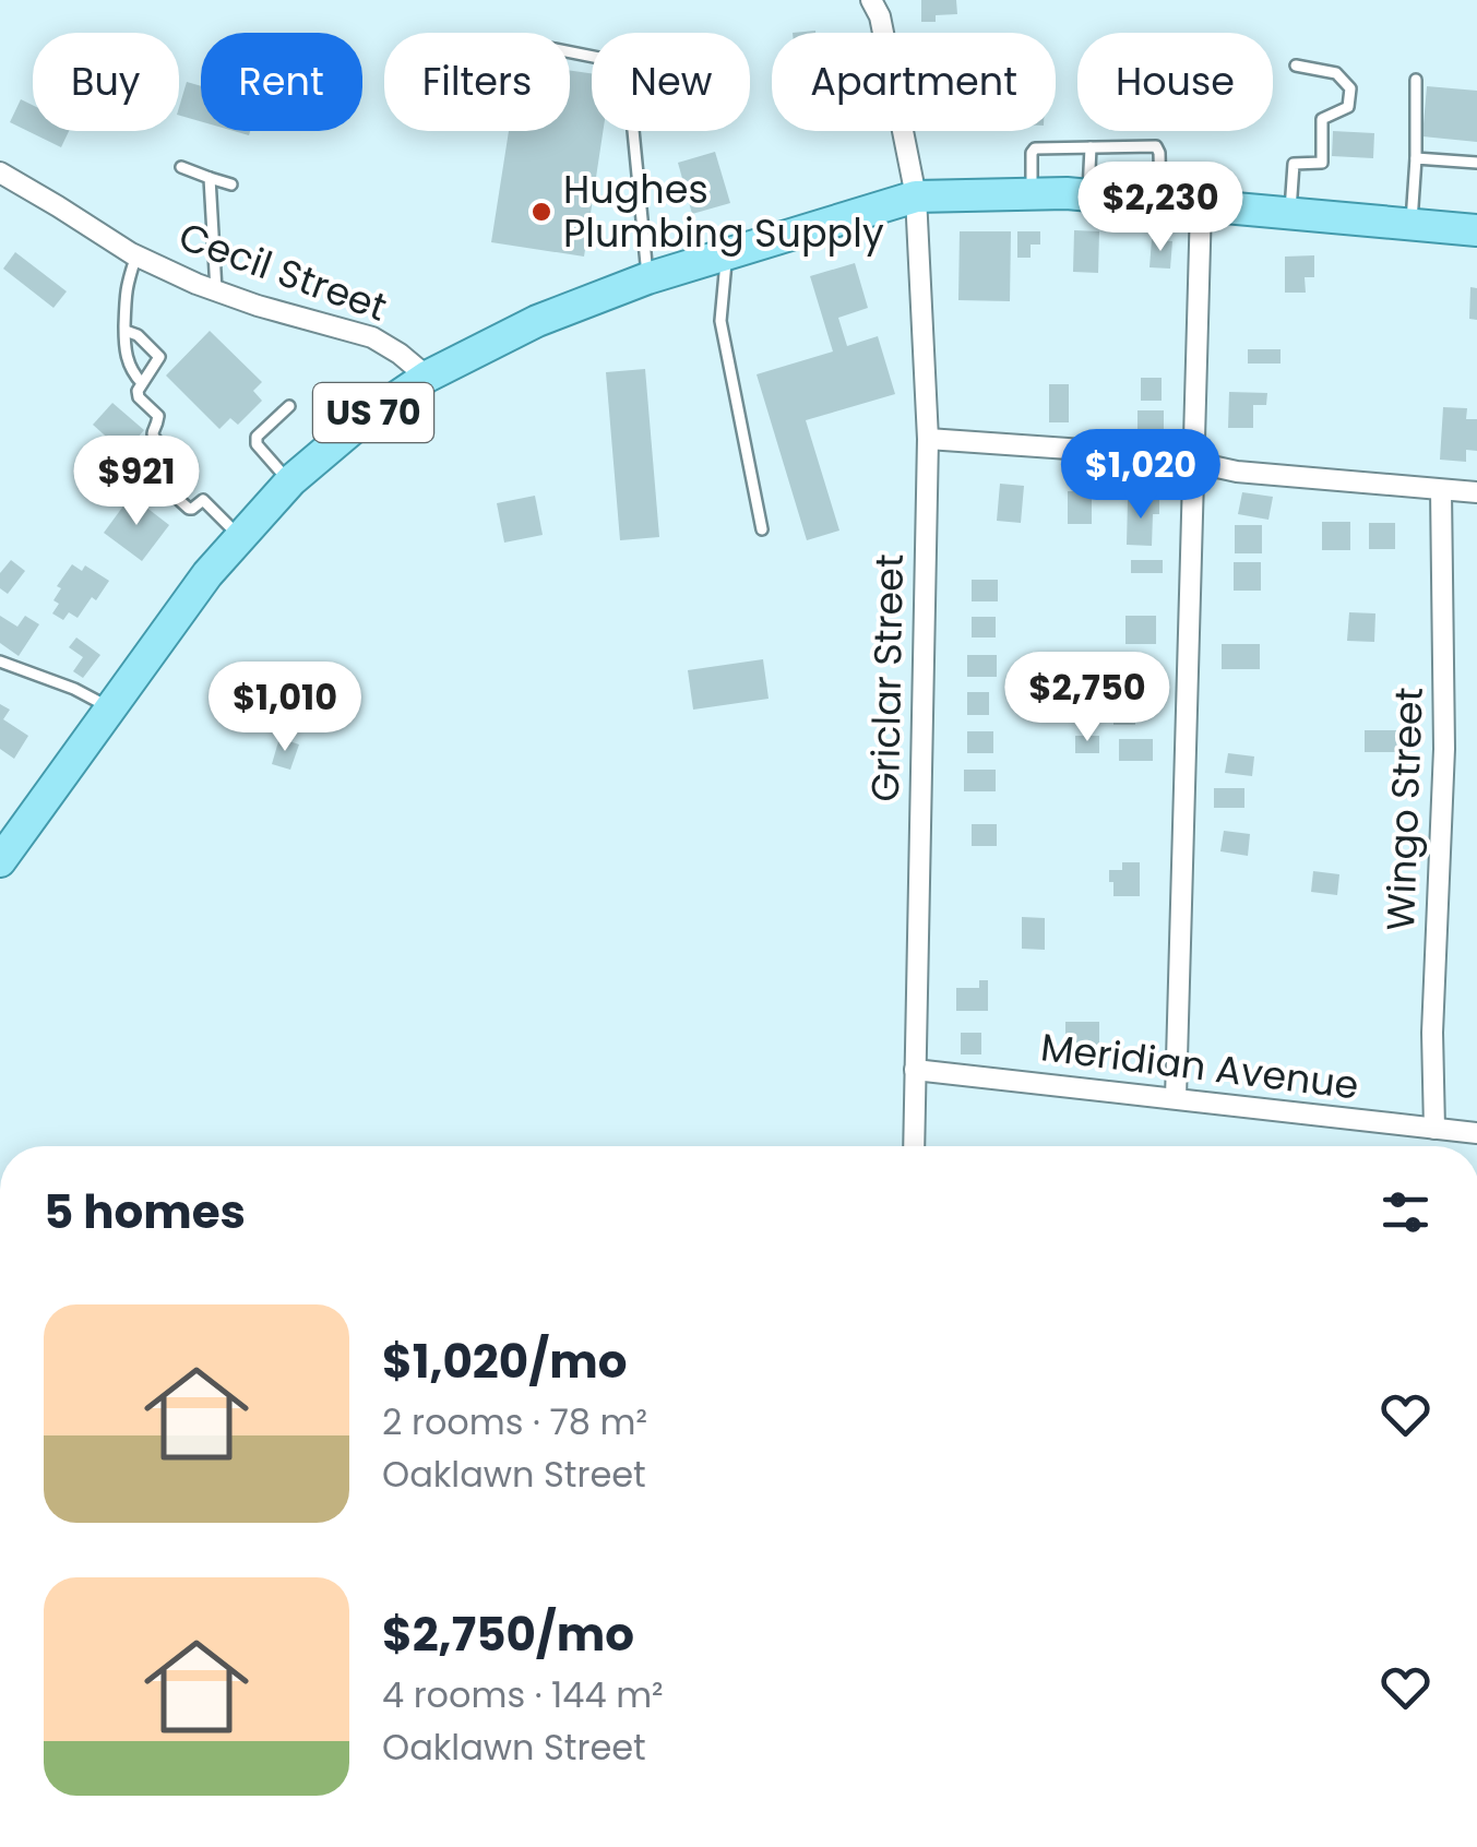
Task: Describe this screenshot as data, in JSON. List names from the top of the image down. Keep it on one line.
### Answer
{"streets":{"main road":["US 70"],"street":["Cecil Street","Griclar Street","Wingo Street","Meridian Avenue"]},"crossings":[["Cecil Street","US 70"],["US 70","Griclar Street"],["Griclar Street","Meridian Avenue"],["Wingo Street","Meridian Avenue"]],"places":["Hughes Plumbing Supply"],"page":{"chip":["Buy","Rent","Filters","New","Apartment","House"],"price":["$2,230","$1,020","$921","$2,750","$1,010"],"heading":"5 homes","list":[{"name":"$1,020/mo","note":"2 rooms · 78 m² · Oaklawn Street"},{"name":"$2,750/mo","note":"4 rooms · 144 m² · Oaklawn Street"}]}}
